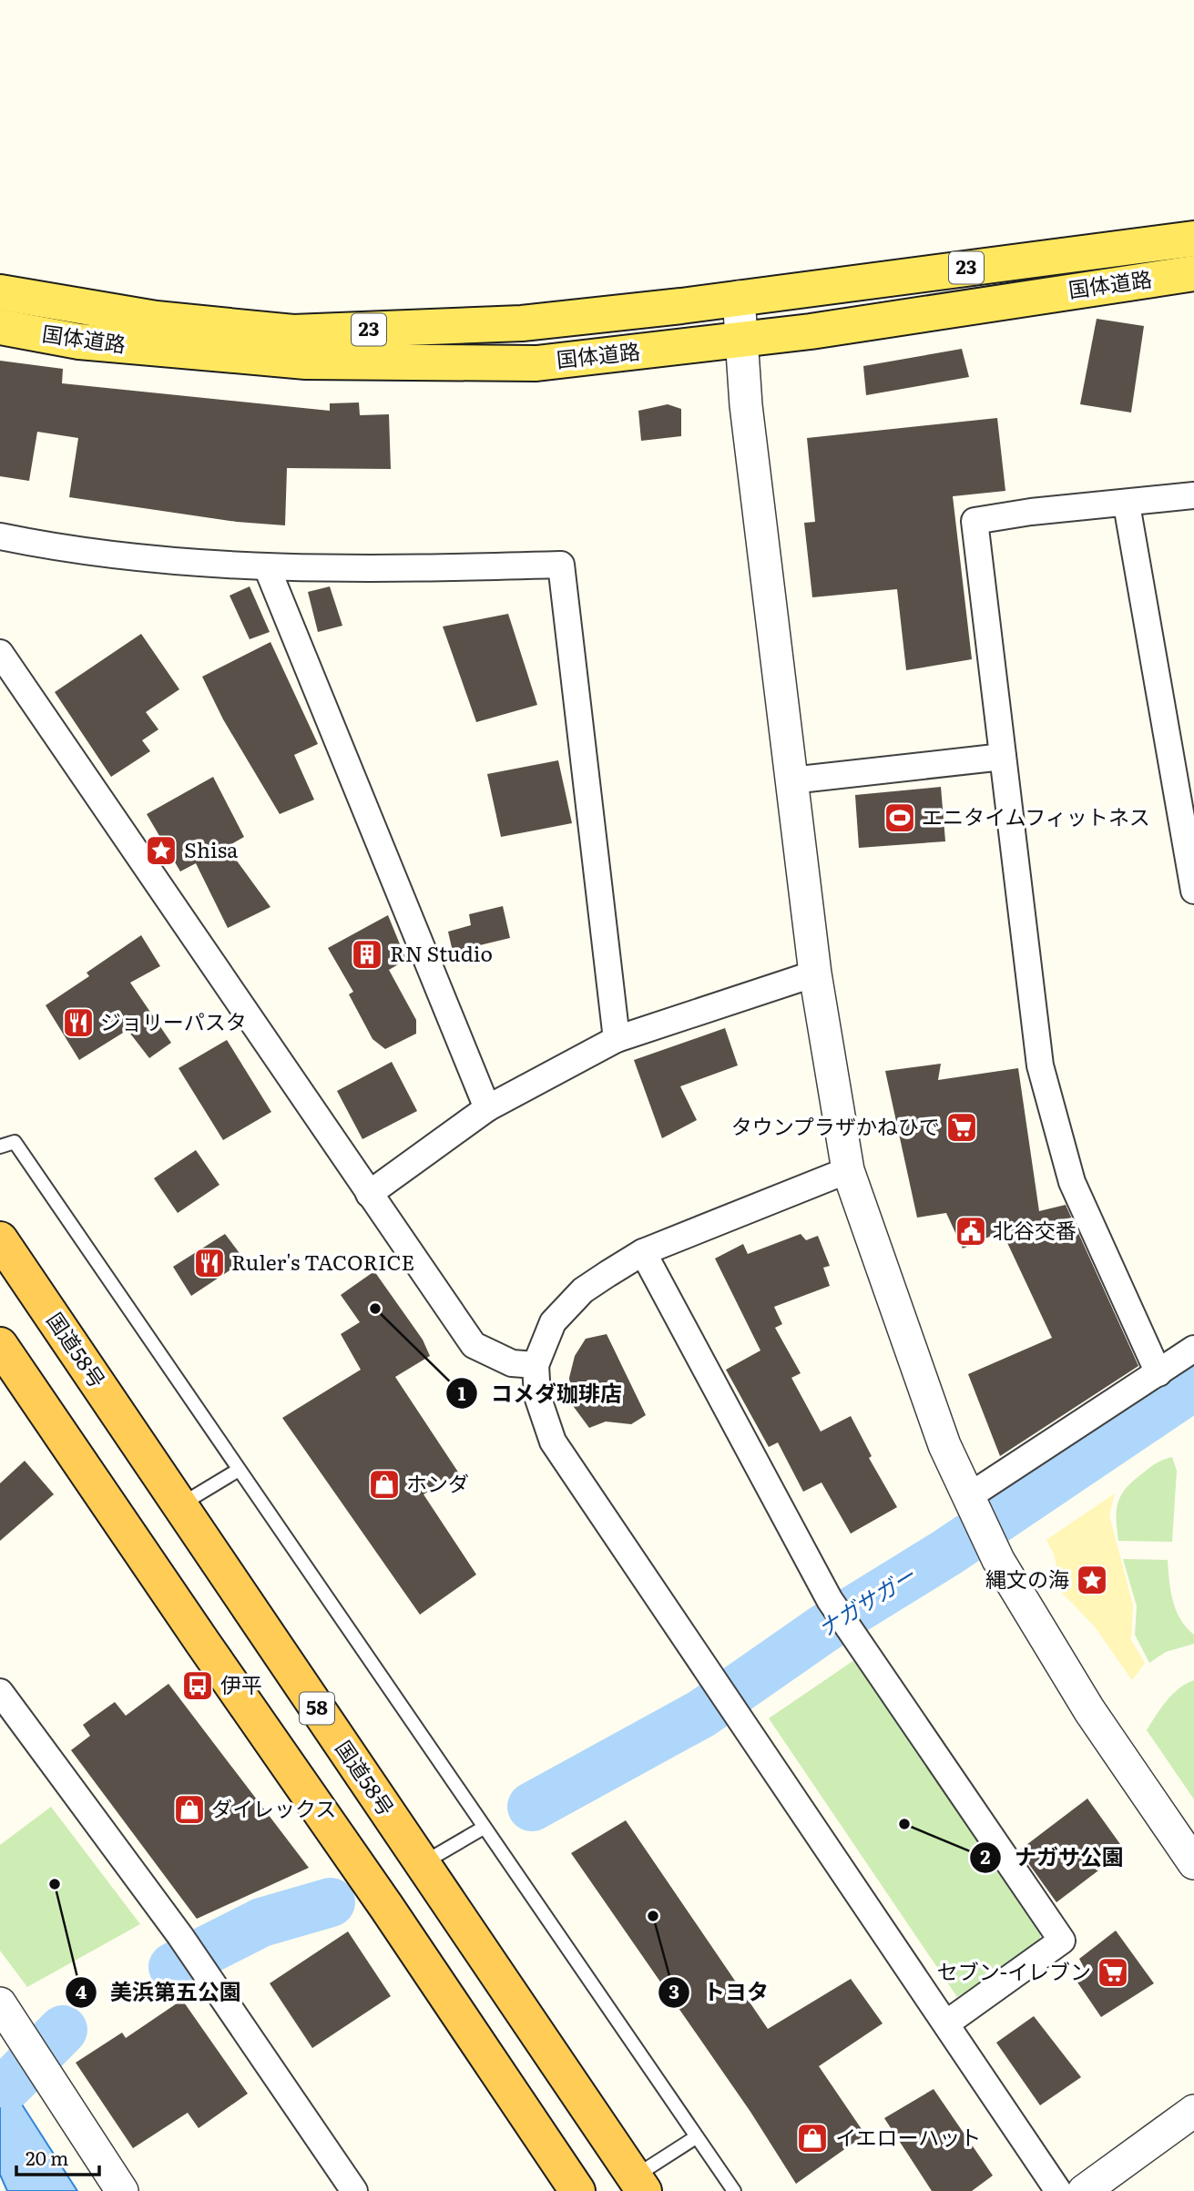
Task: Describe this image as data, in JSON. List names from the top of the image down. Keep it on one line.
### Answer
{"streets":{"highway":["国道58号","58"],"main road":["23","国体道路"]},"water":["ナガサガー"],"places":{"sports":["エニタイムフィットネス"],"place":["Shisa","縄文の海"],"building":["RN Studio"],"restaurant":["ジョリーパスタ","Ruler's TACORICE"],"supermarket":["タウンプラザかねひで","セブン-イレブン"],"public building":["北谷交番"],"other":["コメダ珈琲店","ナガサ公園","美浜第五公園","トヨタ"],"shop":["ホンダ","ダイレックス","イエローハット"],"bus stop":["伊平"]},"scale_bar":"20 m"}
